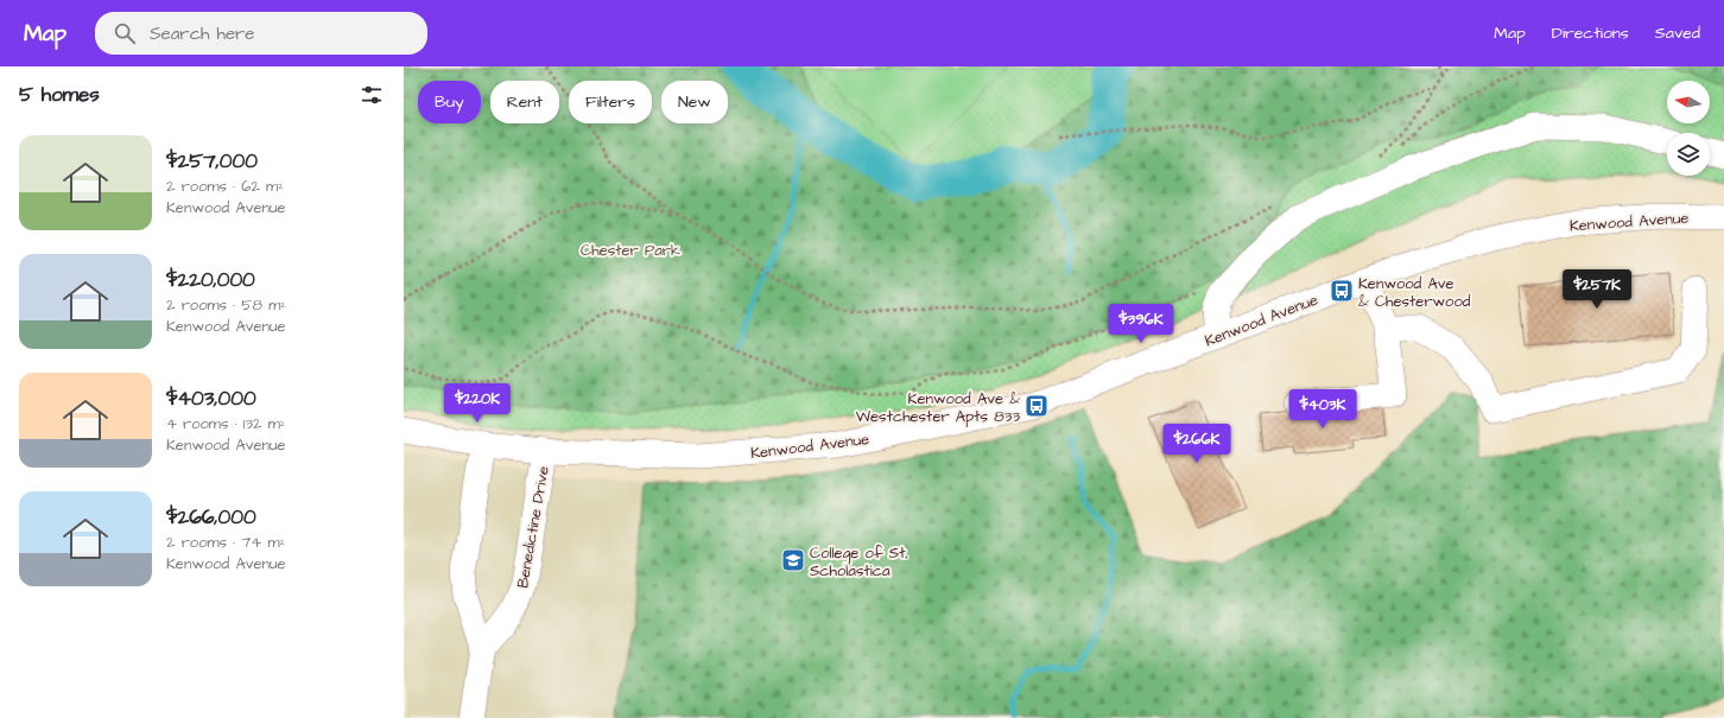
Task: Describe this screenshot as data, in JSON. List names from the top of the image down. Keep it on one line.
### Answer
{"streets":{"street":["Kenwood Avenue","Benedictine Drive"]},"crossings":[["Kenwood Avenue","Benedictine Drive"]],"parks":["Chester Park"],"places":{"bus stop":["Kenwood Ave & Chesterwood","Kenwood Ave & Westchester Apts 833"],"school or university":["College of St. Scholastica"]},"north":"left","page":{"header":"Map","search":"Search here","nav":["Map","Directions","Saved"],"heading":"5 homes","chip":["Buy","Rent","Filters","New"],"list":[{"name":"$257,000","note":"2 rooms · 62 m² · Kenwood Avenue"},{"name":"$220,000","note":"2 rooms · 58 m² · Kenwood Avenue"},{"name":"$403,000","note":"4 rooms · 132 m² · Kenwood Avenue"},{"name":"$266,000","note":"2 rooms · 74 m² · Kenwood Avenue"}],"price":["$257K","$396K","$220K","$403K","$266K"]}}
